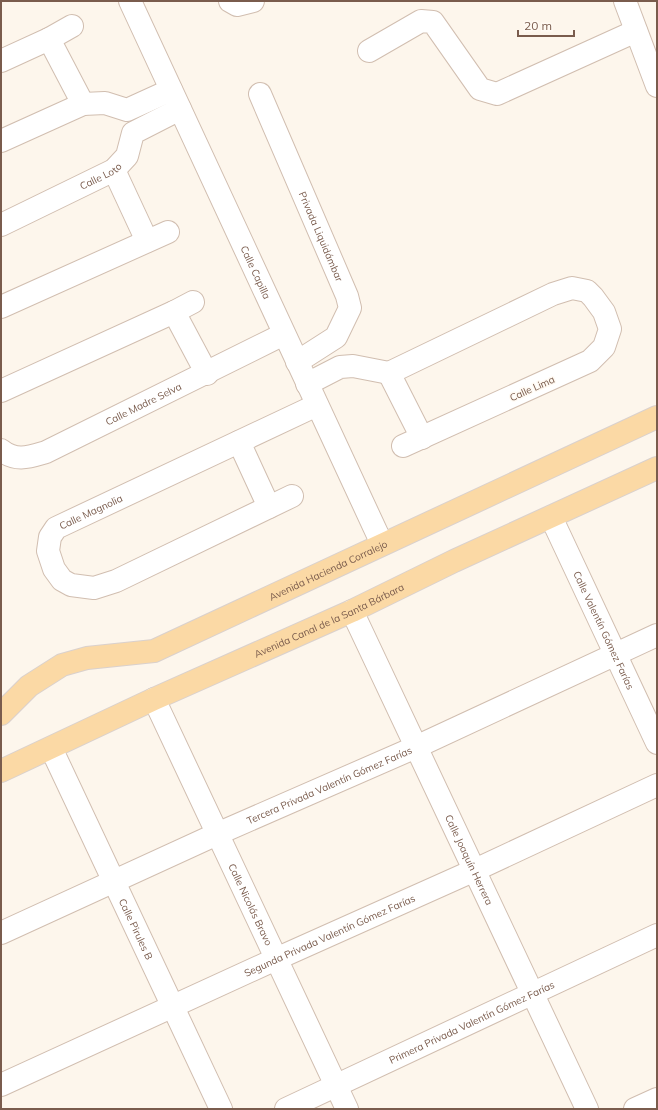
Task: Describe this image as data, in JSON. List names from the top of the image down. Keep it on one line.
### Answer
{"streets":{"main road":["Avenida Hacienda Corralejo","Avenida Canal de la Santa Bárbara"],"street":["Calle Loto","Privada Liquidámbar","Calle Capilla","Calle Lima","Calle Madre Selva","Calle Magnolia","Calle Valentín Gómez Farías","Tercera Privada Valentín Gómez Farías","Calle Joaquín Herrera","Calle Nicolás Bravo","Calle Pirules B","Segunda Privada Valentín Gómez Farías","Primera Privada Valentín Gómez Farías"]},"crossings":[["Calle Loto","Calle Capilla"],["Privada Liquidámbar","Calle Capilla"],["Calle Capilla","Calle Madre Selva"],["Calle Capilla","Calle Magnolia"],["Calle Capilla","Avenida Hacienda Corralejo"],["Avenida Canal de la Santa Bárbara","Calle Valentín Gómez Farías"],["Avenida Canal de la Santa Bárbara","Calle Joaquín Herrera"],["Avenida Canal de la Santa Bárbara","Calle Nicolás Bravo"],["Avenida Canal de la Santa Bárbara","Calle Pirules B"],["Calle Valentín Gómez Farías","Tercera Privada Valentín Gómez Farías"],["Tercera Privada Valentín Gómez Farías","Calle Joaquín Herrera"],["Tercera Privada Valentín Gómez Farías","Calle Nicolás Bravo"],["Tercera Privada Valentín Gómez Farías","Calle Pirules B"],["Calle Joaquín Herrera","Segunda Privada Valentín Gómez Farías"],["Calle Joaquín Herrera","Primera Privada Valentín Gómez Farías"],["Calle Nicolás Bravo","Segunda Privada Valentín Gómez Farías"],["Calle Nicolás Bravo","Primera Privada Valentín Gómez Farías"],["Calle Pirules B","Segunda Privada Valentín Gómez Farías"]],"scale_bar":"20 m"}
